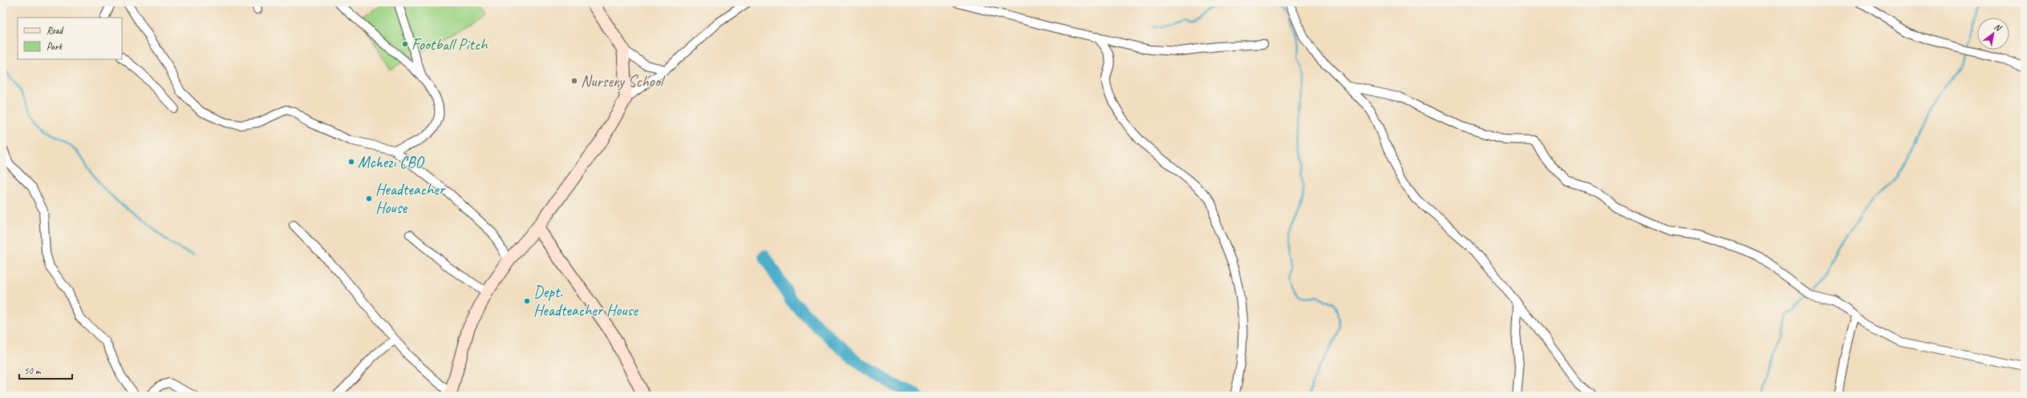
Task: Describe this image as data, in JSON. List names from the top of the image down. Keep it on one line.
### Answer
{"places":["Football Pitch","Nursery School","Mchezi CBO","Headteacher House","Dept. Headteacher House"],"legend":["Road","Park"],"scale_bar":"50 m","north":"top right"}
